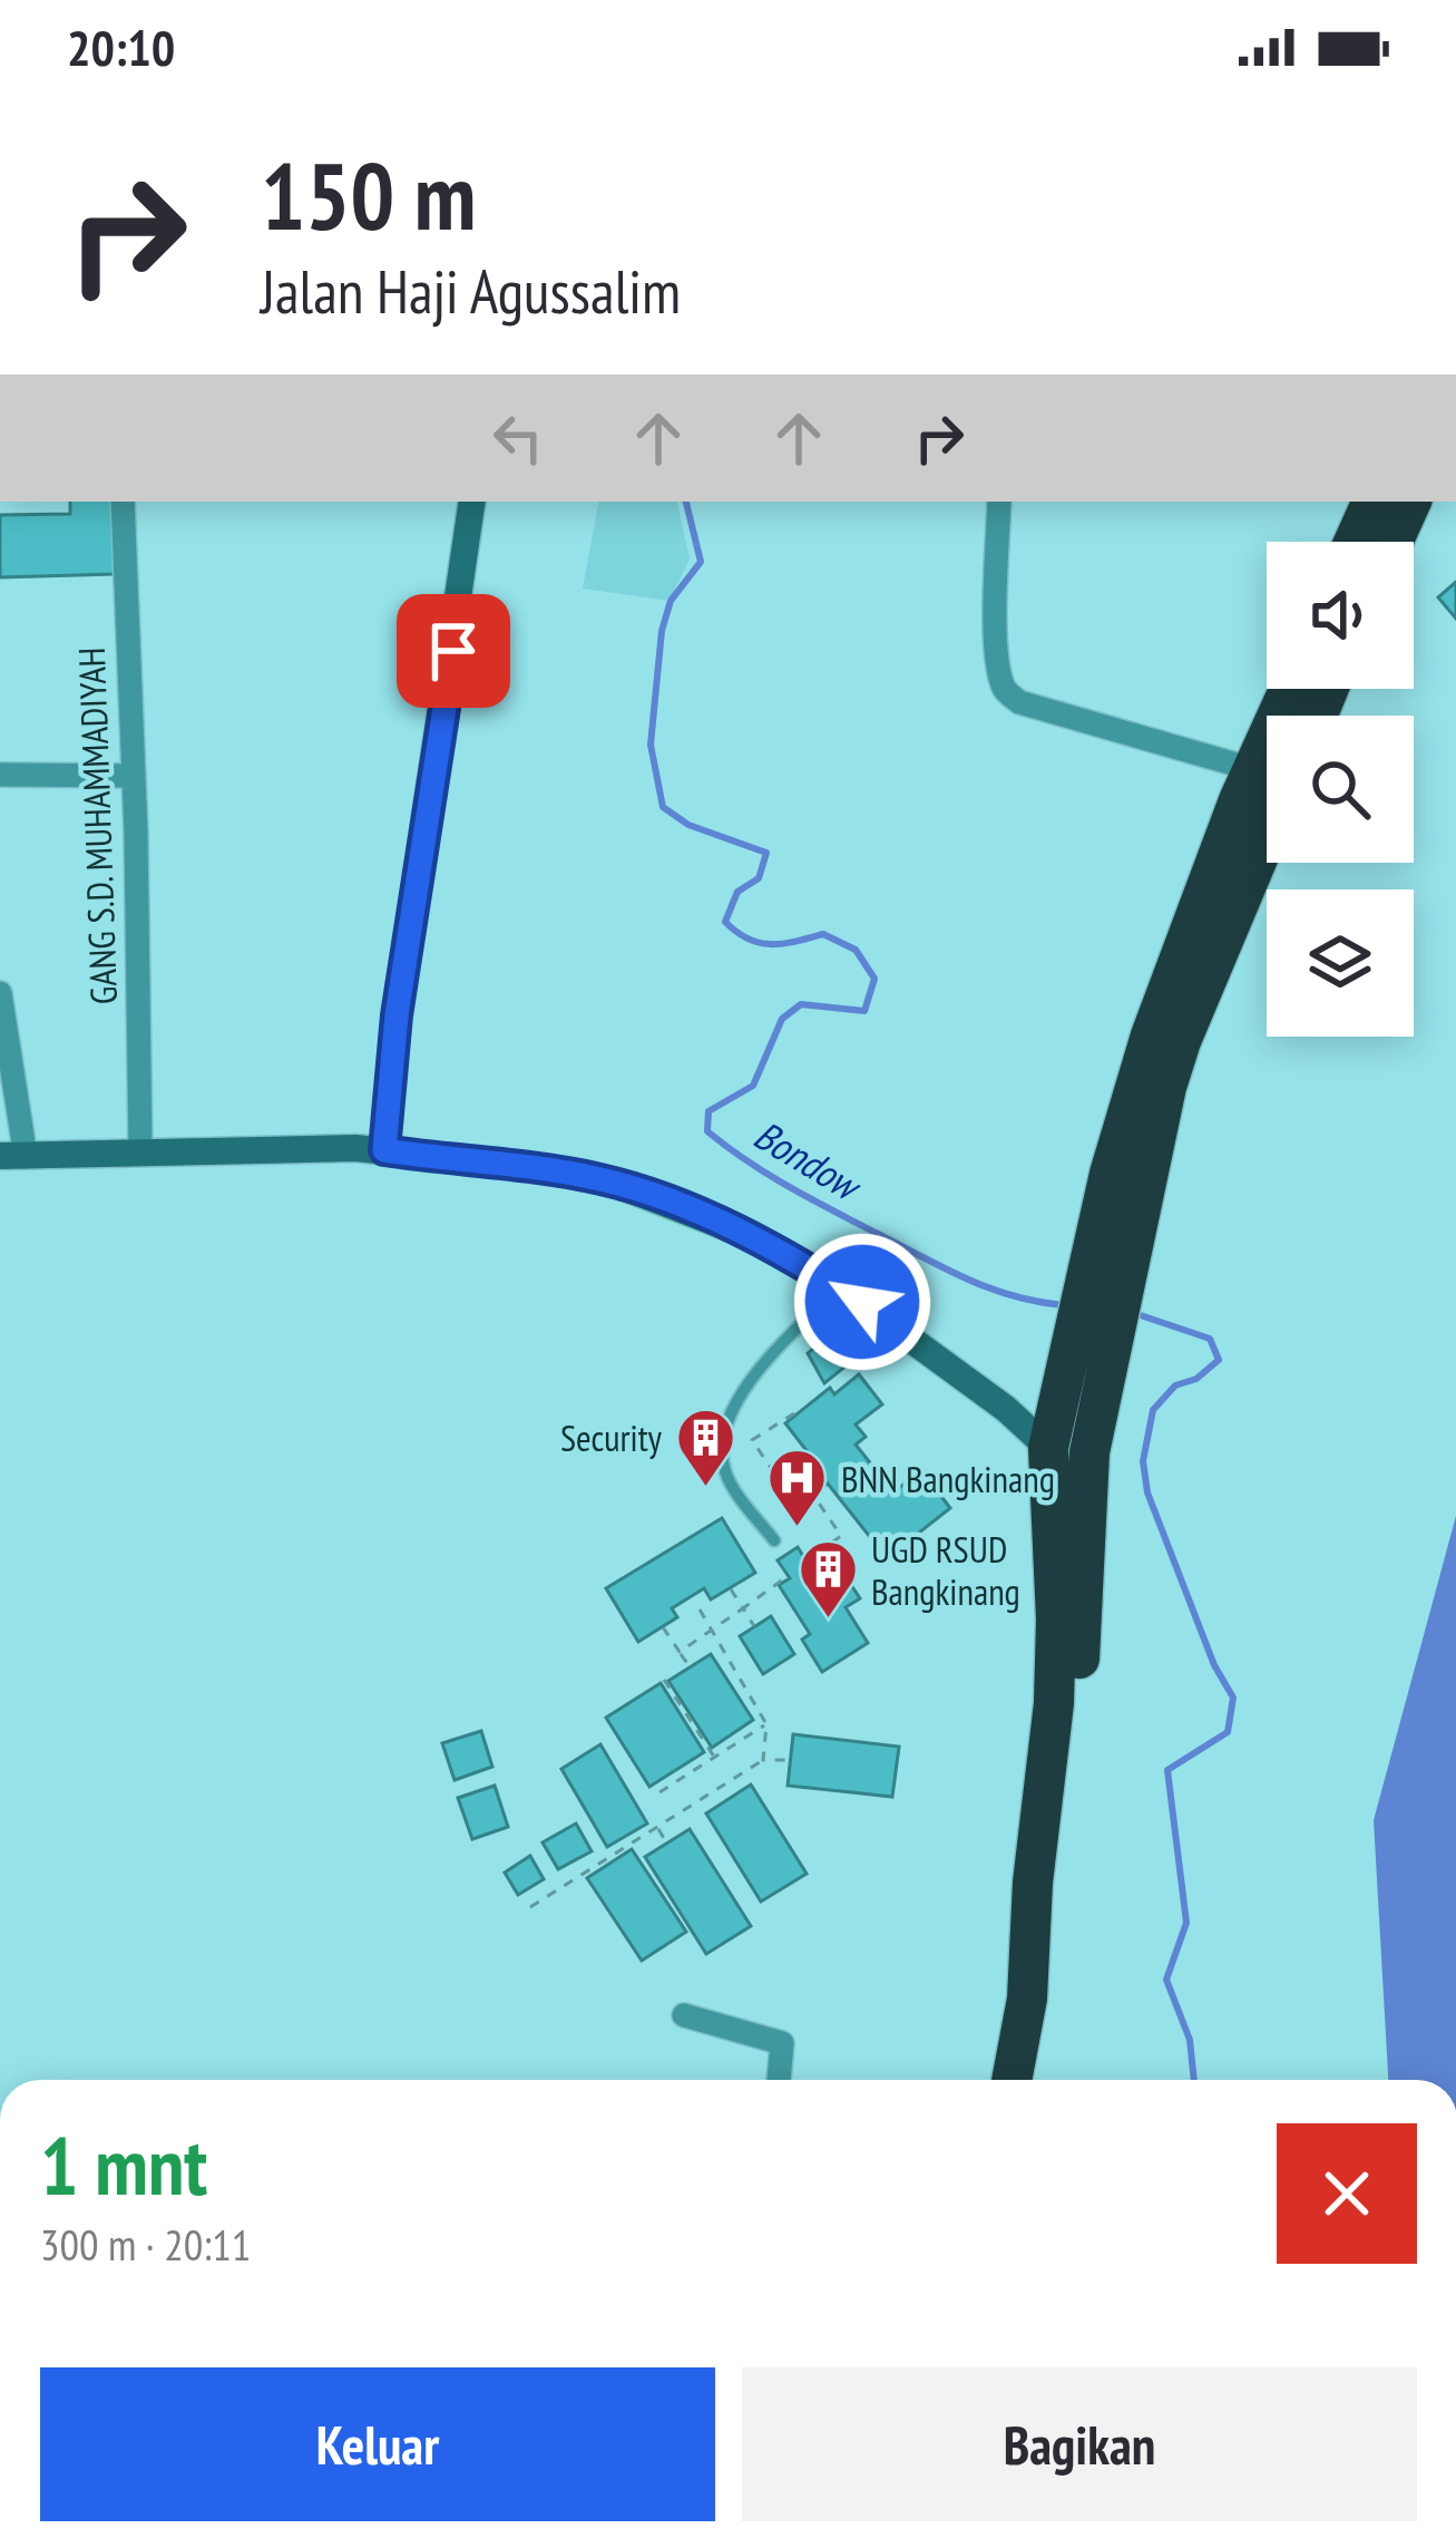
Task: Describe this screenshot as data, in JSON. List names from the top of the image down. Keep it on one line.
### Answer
{"streets":{"street":["GANG S.D. MUHAMMADIYAH"]},"water":["Bondow"],"places":{"building":["Security","UGD RSUD Bangkinang"],"hospital":["BNN Bangkinang"]},"page":{"status":"20:10","turn":["150 m","Jalan Haji Agussalim"],"heading":["1 mnt","300 m · 20:11"],"buttons":["Keluar","Bagikan"]}}
